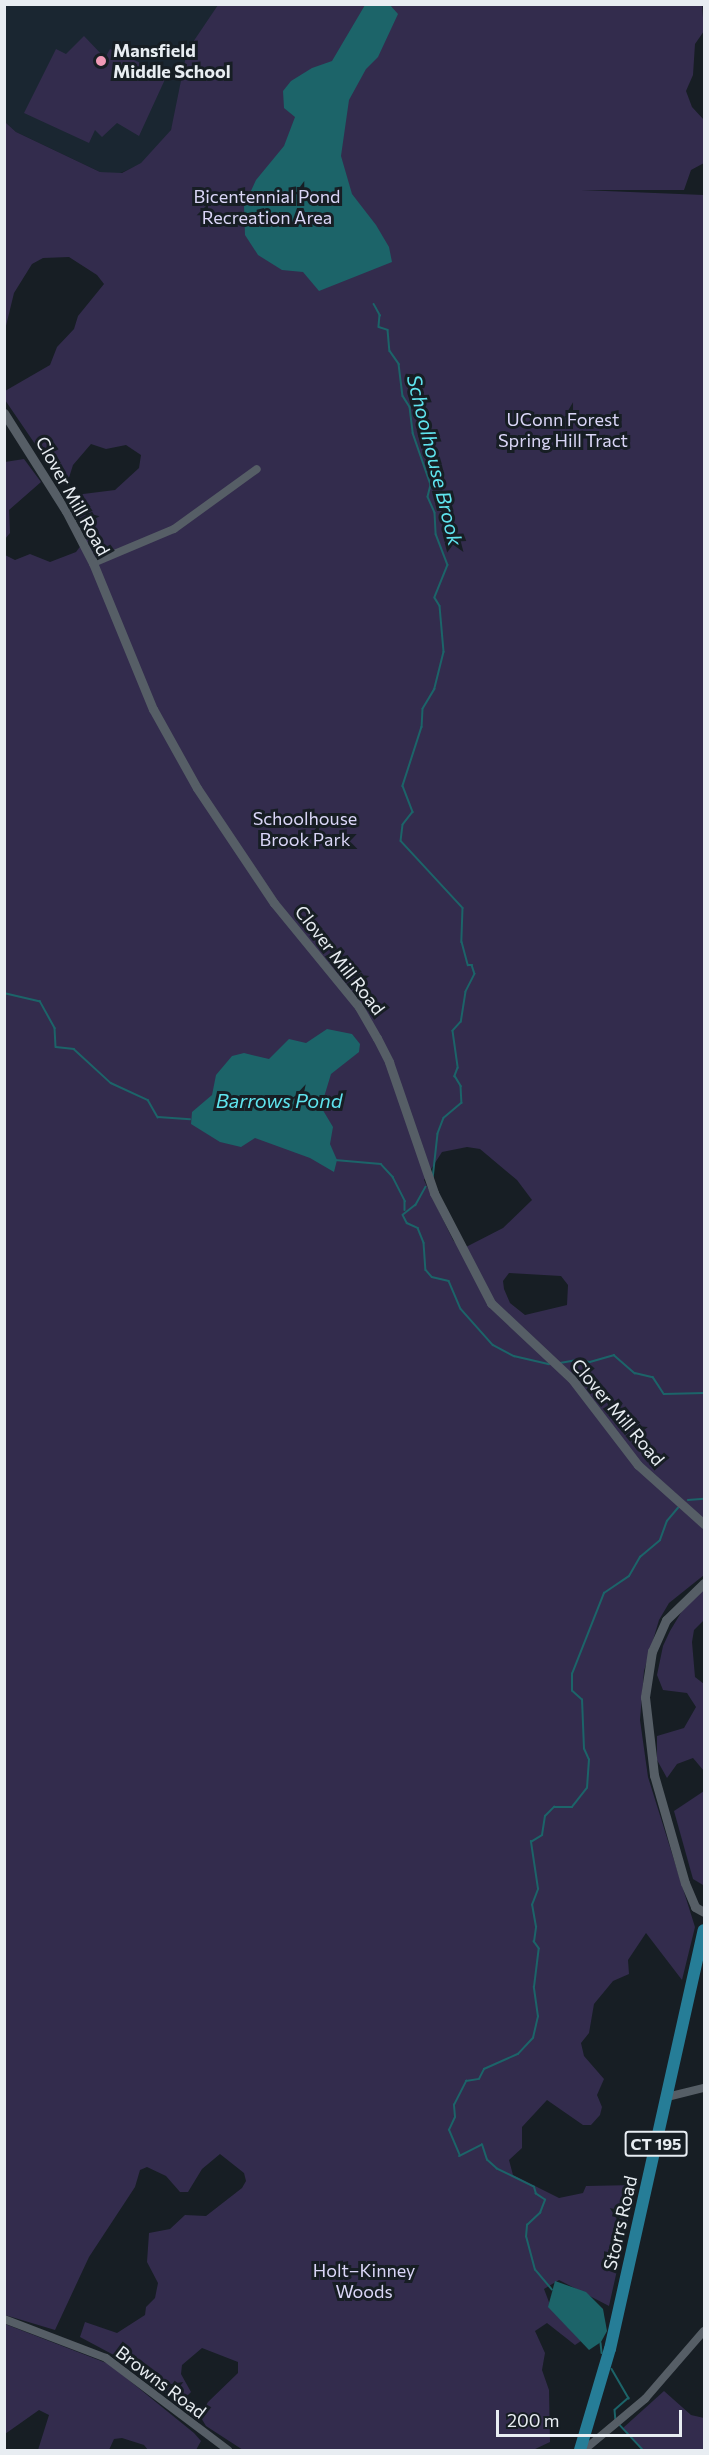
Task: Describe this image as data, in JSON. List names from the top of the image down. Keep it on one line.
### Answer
{"streets":{"main road":["CT 195","Storrs Road"],"street":["Clover Mill Road","Browns Road"]},"water":["Schoolhouse Brook","Barrows Pond"],"parks":["Bicentennial Pond Recreation Area","UConn Forest Spring Hill Tract","Schoolhouse Brook Park","Holt–Kinney Woods"],"places":["Mansfield Middle School"],"scale_bar":"200 m"}
